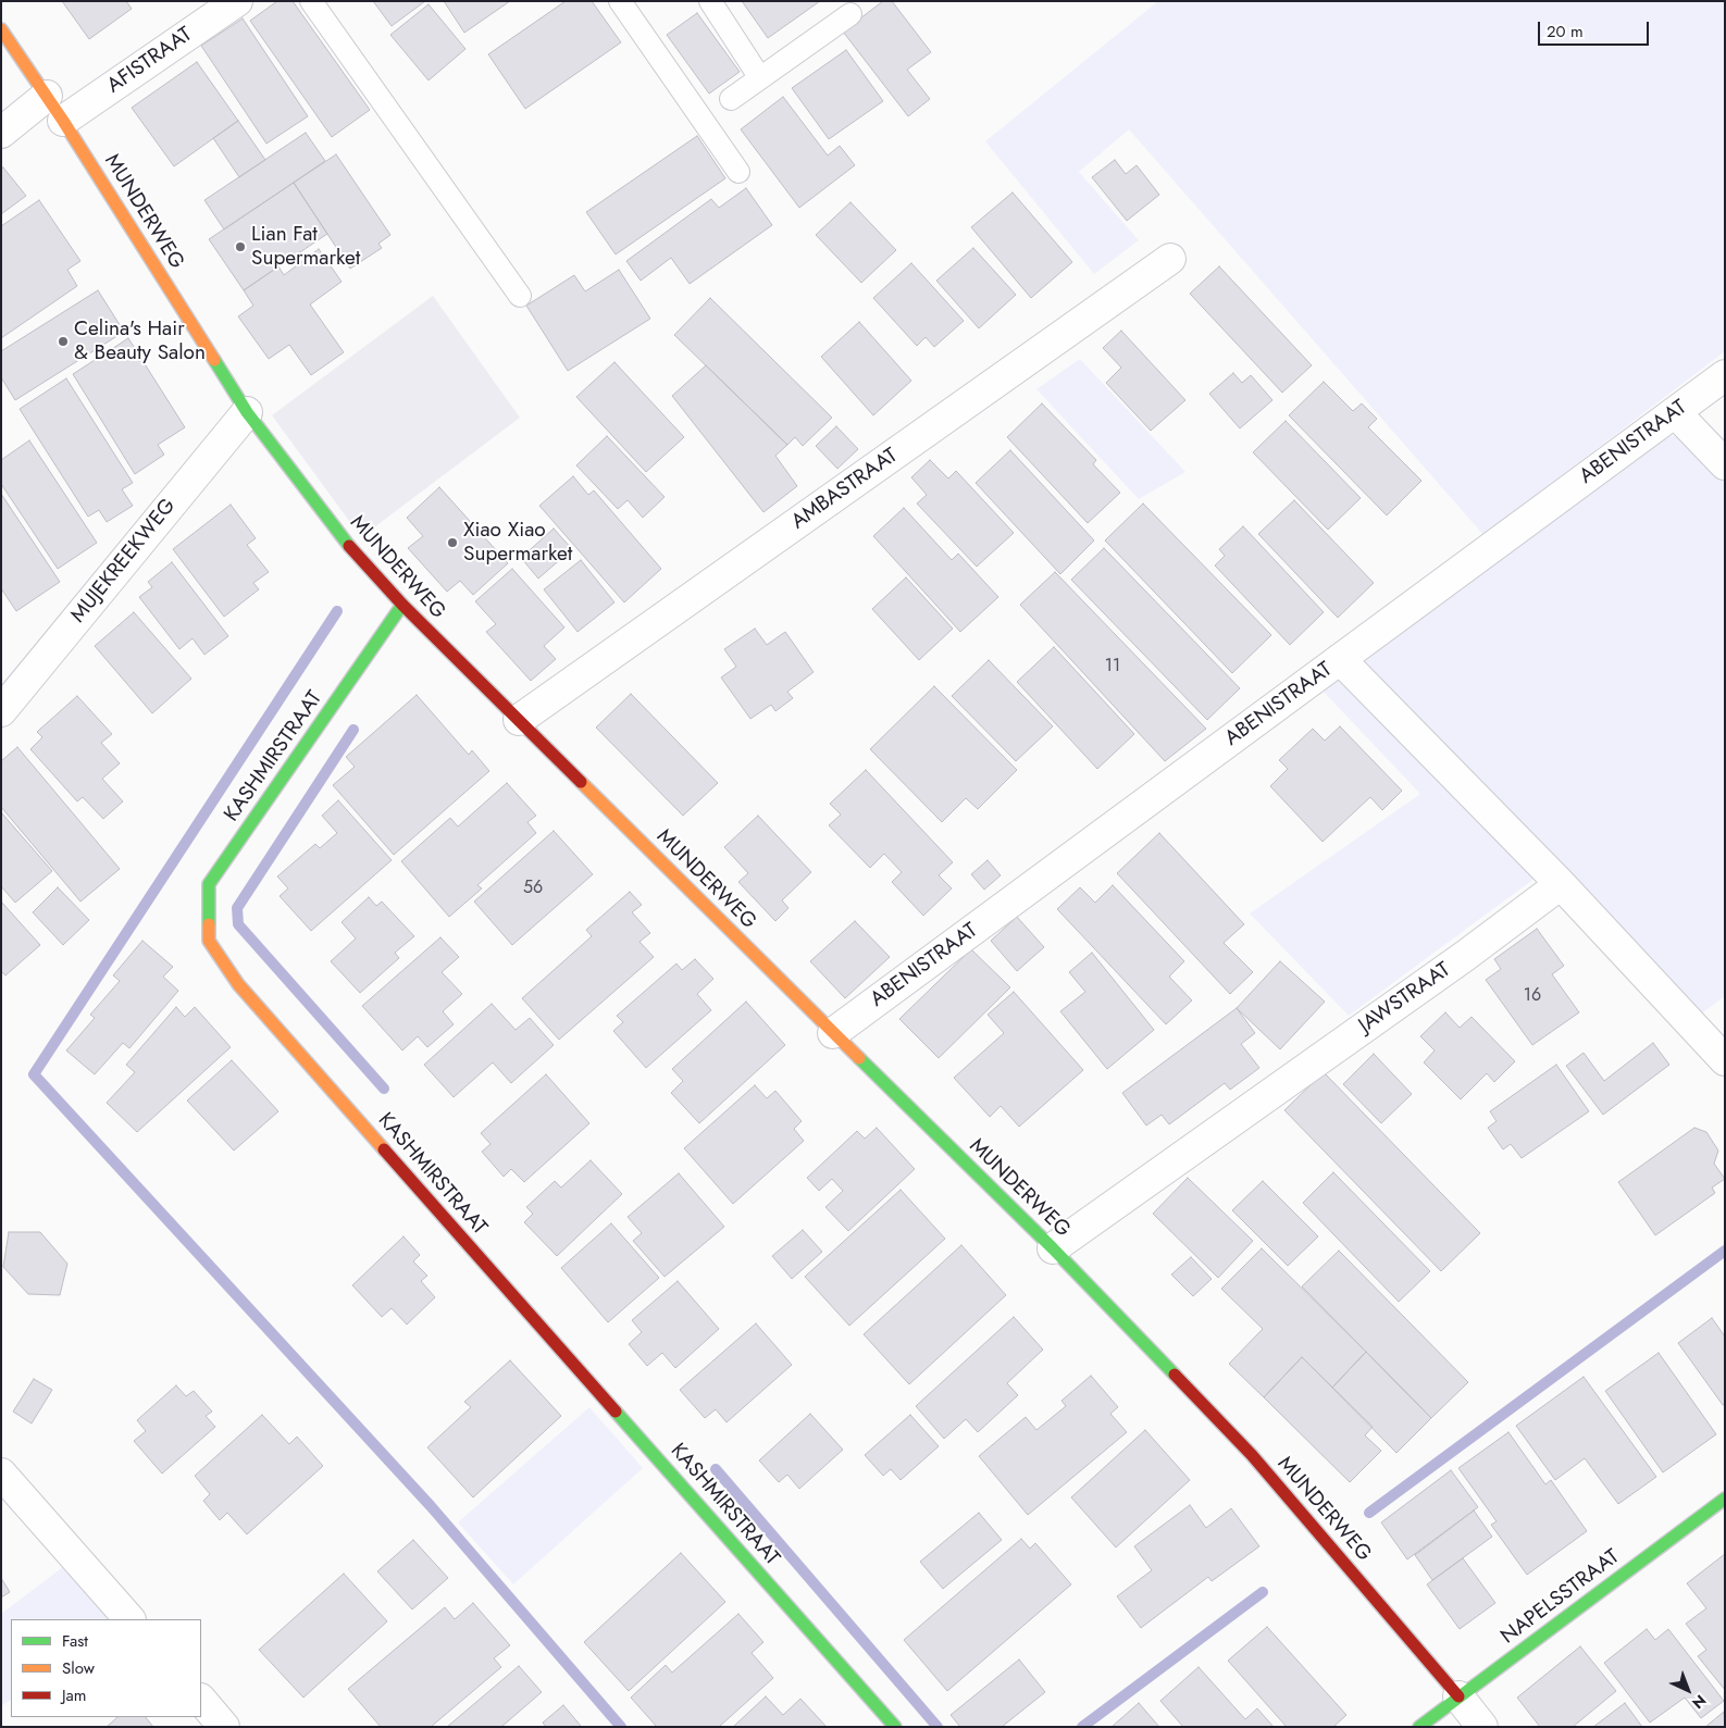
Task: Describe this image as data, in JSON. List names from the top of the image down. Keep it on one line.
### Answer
{"streets":{"street":["AFISTRAAT","MUNDERWEG","ABENISTRAAT","AMBASTRAAT","MUJEKREEKWEG","KASHMIRSTRAAT","JAWSTRAAT","NAPELSSTRAAT"]},"crossings":[["AFISTRAAT","MUNDERWEG"],["MUNDERWEG","ABENISTRAAT"],["MUNDERWEG","AMBASTRAAT"],["MUNDERWEG","MUJEKREEKWEG"],["MUNDERWEG","KASHMIRSTRAAT"],["MUNDERWEG","JAWSTRAAT"],["MUNDERWEG","NAPELSSTRAAT"]],"places":["Lian Fat Supermarket","Celina's Hair & Beauty Salon","Xiao Xiao Supermarket"],"house_numbers":["11","56","16"],"legend":["Fast","Slow","Jam"],"scale_bar":"20 m","north":"bottom right"}
